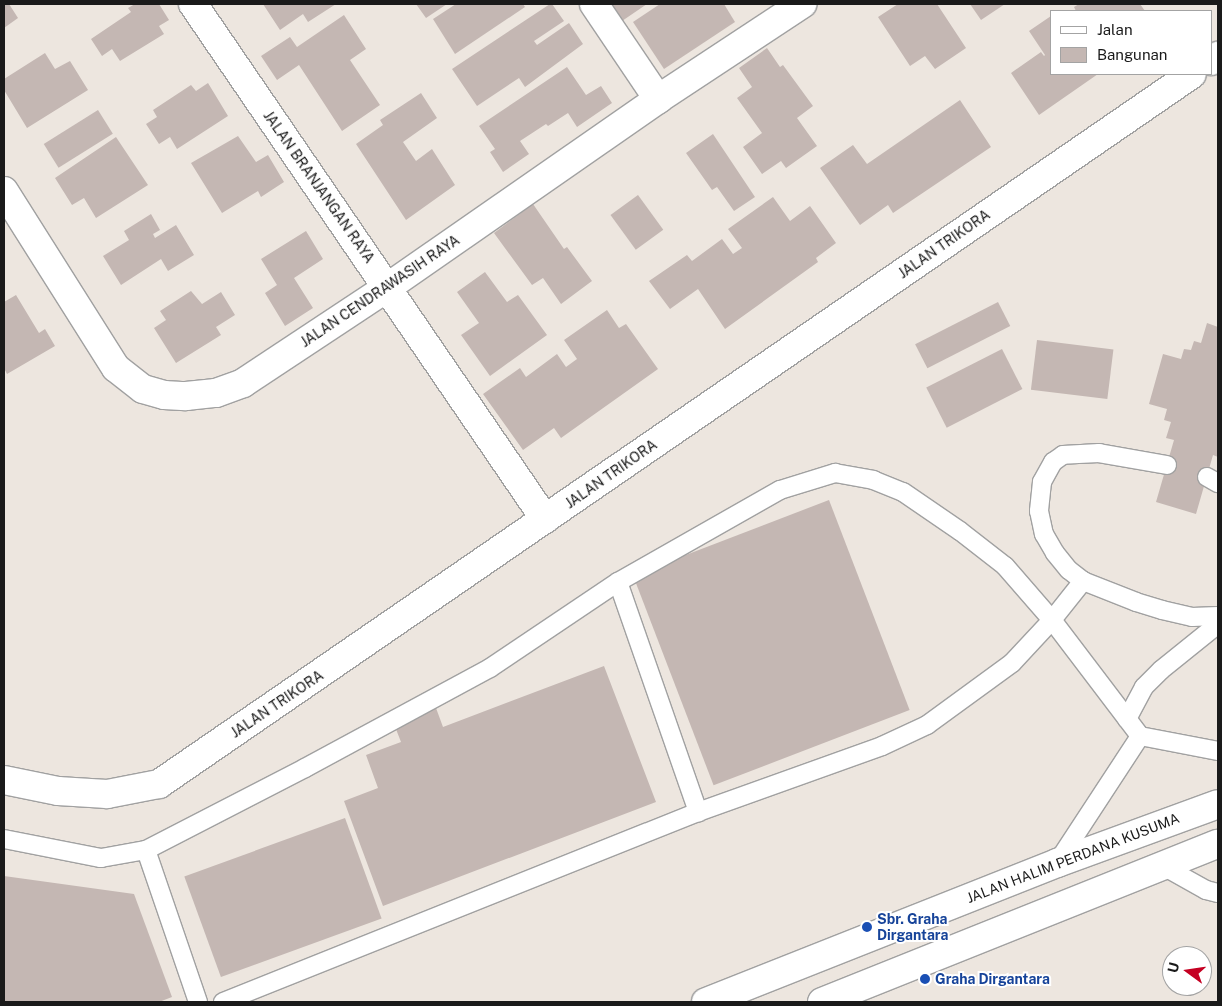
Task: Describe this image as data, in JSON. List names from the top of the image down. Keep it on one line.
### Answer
{"streets":{"street":["JALAN BRANJANGAN RAYA","JALAN TRIKORA","JALAN CENDRAWASIH RAYA","JALAN HALIM PERDANA KUSUMA"]},"crossings":[["JALAN BRANJANGAN RAYA","JALAN TRIKORA"],["JALAN BRANJANGAN RAYA","JALAN CENDRAWASIH RAYA"]],"places":["Sbr. Graha Dirgantara","Graha Dirgantara"],"legend":["Jalan","Bangunan"],"north":"left"}
